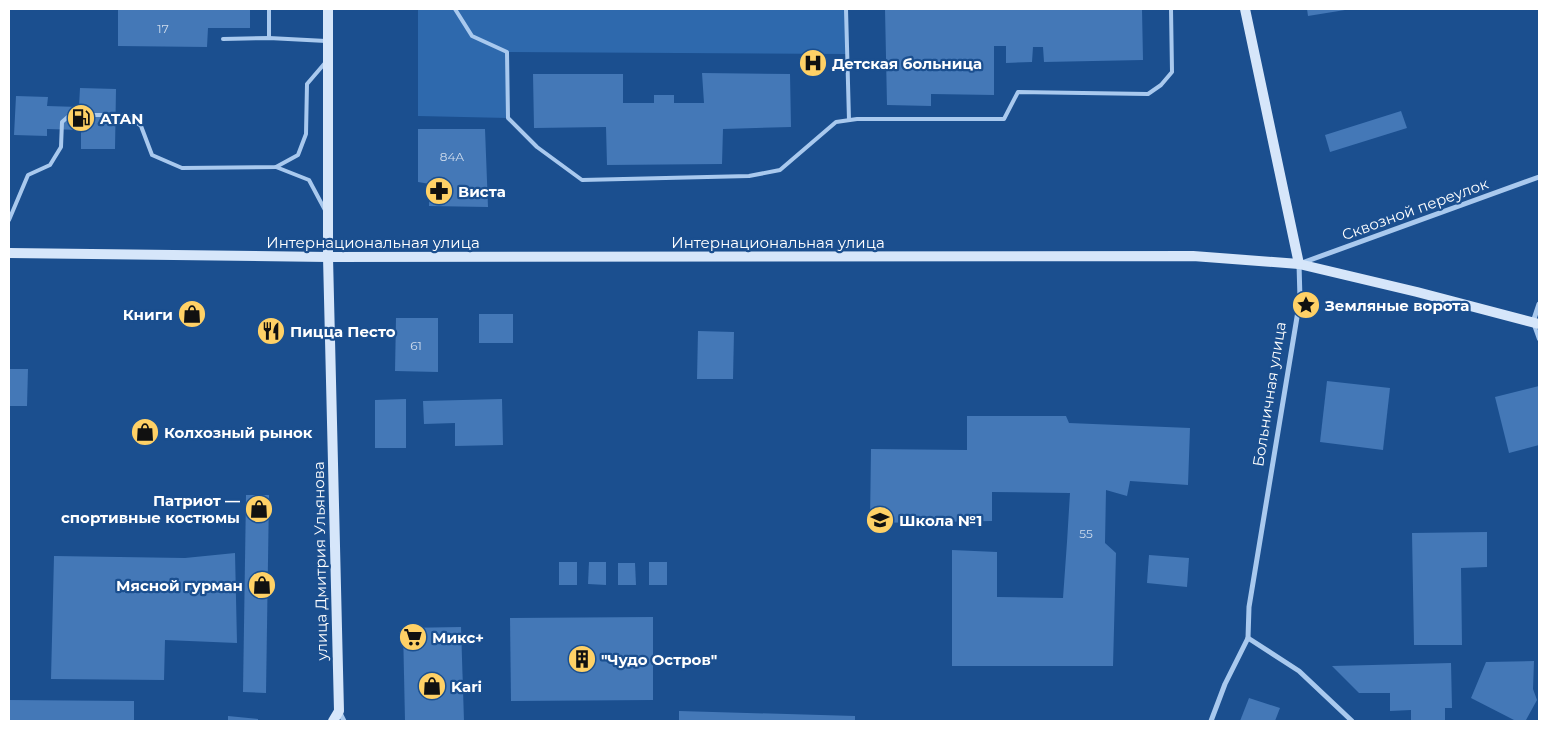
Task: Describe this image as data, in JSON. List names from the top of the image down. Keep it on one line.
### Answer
{"streets":{"main road":["Интернациональная улица","Больничная улица","улица Дмитрия Ульянова"],"street":["Сквозной переулок"]},"crossings":[["Сквозной переулок","Интернациональная улица"],["Сквозной переулок","Больничная улица"],["Интернациональная улица","Больничная улица"],["Интернациональная улица","улица Дмитрия Ульянова"]],"places":{"hospital":["Детская больница"],"fuel station":["ATAN"],"pharmacy":["Виста"],"place":["Земляные ворота"],"shop":["Книги","Колхозный рынок","Патриот — спортивные костюмы","Мясной гурман","Kari"],"restaurant":["Пицца Песто"],"school or university":["Школа №1"],"supermarket":["Микс+"],"building":["\"Чудо Остров\""]},"house_numbers":["17","84А","61","55"]}
